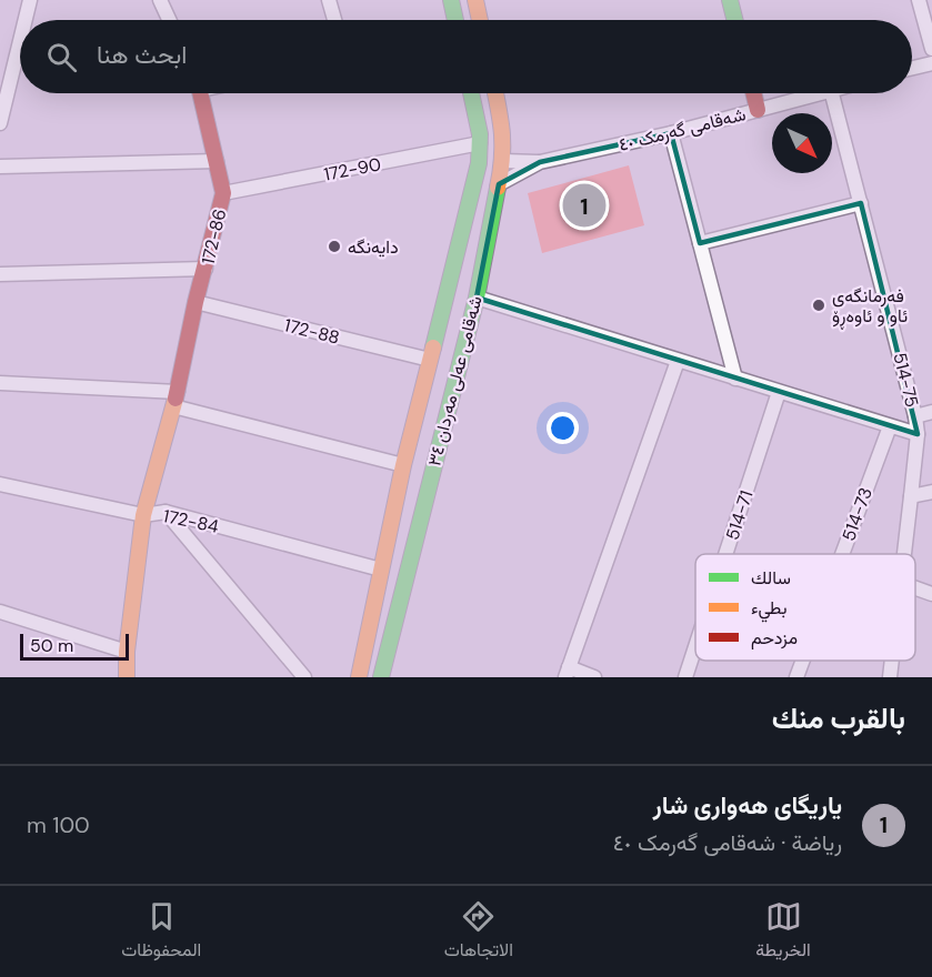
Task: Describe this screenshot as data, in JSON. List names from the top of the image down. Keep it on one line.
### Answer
{"streets":{"main road":["172-86","شەقامی عەلی مەردان ٣٤"],"street":["شەقامی گەرمک ٤٠","172-90","172-88","514-75","514-73","514-71","172-84"]},"crossings":[["شەقامی گەرمک ٤٠","شەقامی عەلی مەردان ٣٤"],["172-90","172-86"],["172-90","شەقامی عەلی مەردان ٣٤"],["172-86","172-88"],["172-86","172-84"],["172-88","شەقامی عەلی مەردان ٣٤"],["شەقامی عەلی مەردان ٣٤","172-84"]],"places":["دایەنگە","فەرمانگەی ئاو و ئاوەڕۆ"],"legend":["سالك","بطيء","مزدحم"],"scale_bar":"50 m","north":"bottom right","page":{"search":"ابحث هنا","pins":"1","scale":"50 m","heading":"بالقرب منك","list":[{"mark":"1","name":"یاریگای هەواری شار","note":"رياضة · شەقامی گەرمک ٤٠","value":"100 m"}],"nav":["الخريطة","الاتجاهات","المحفوظات"]}}
